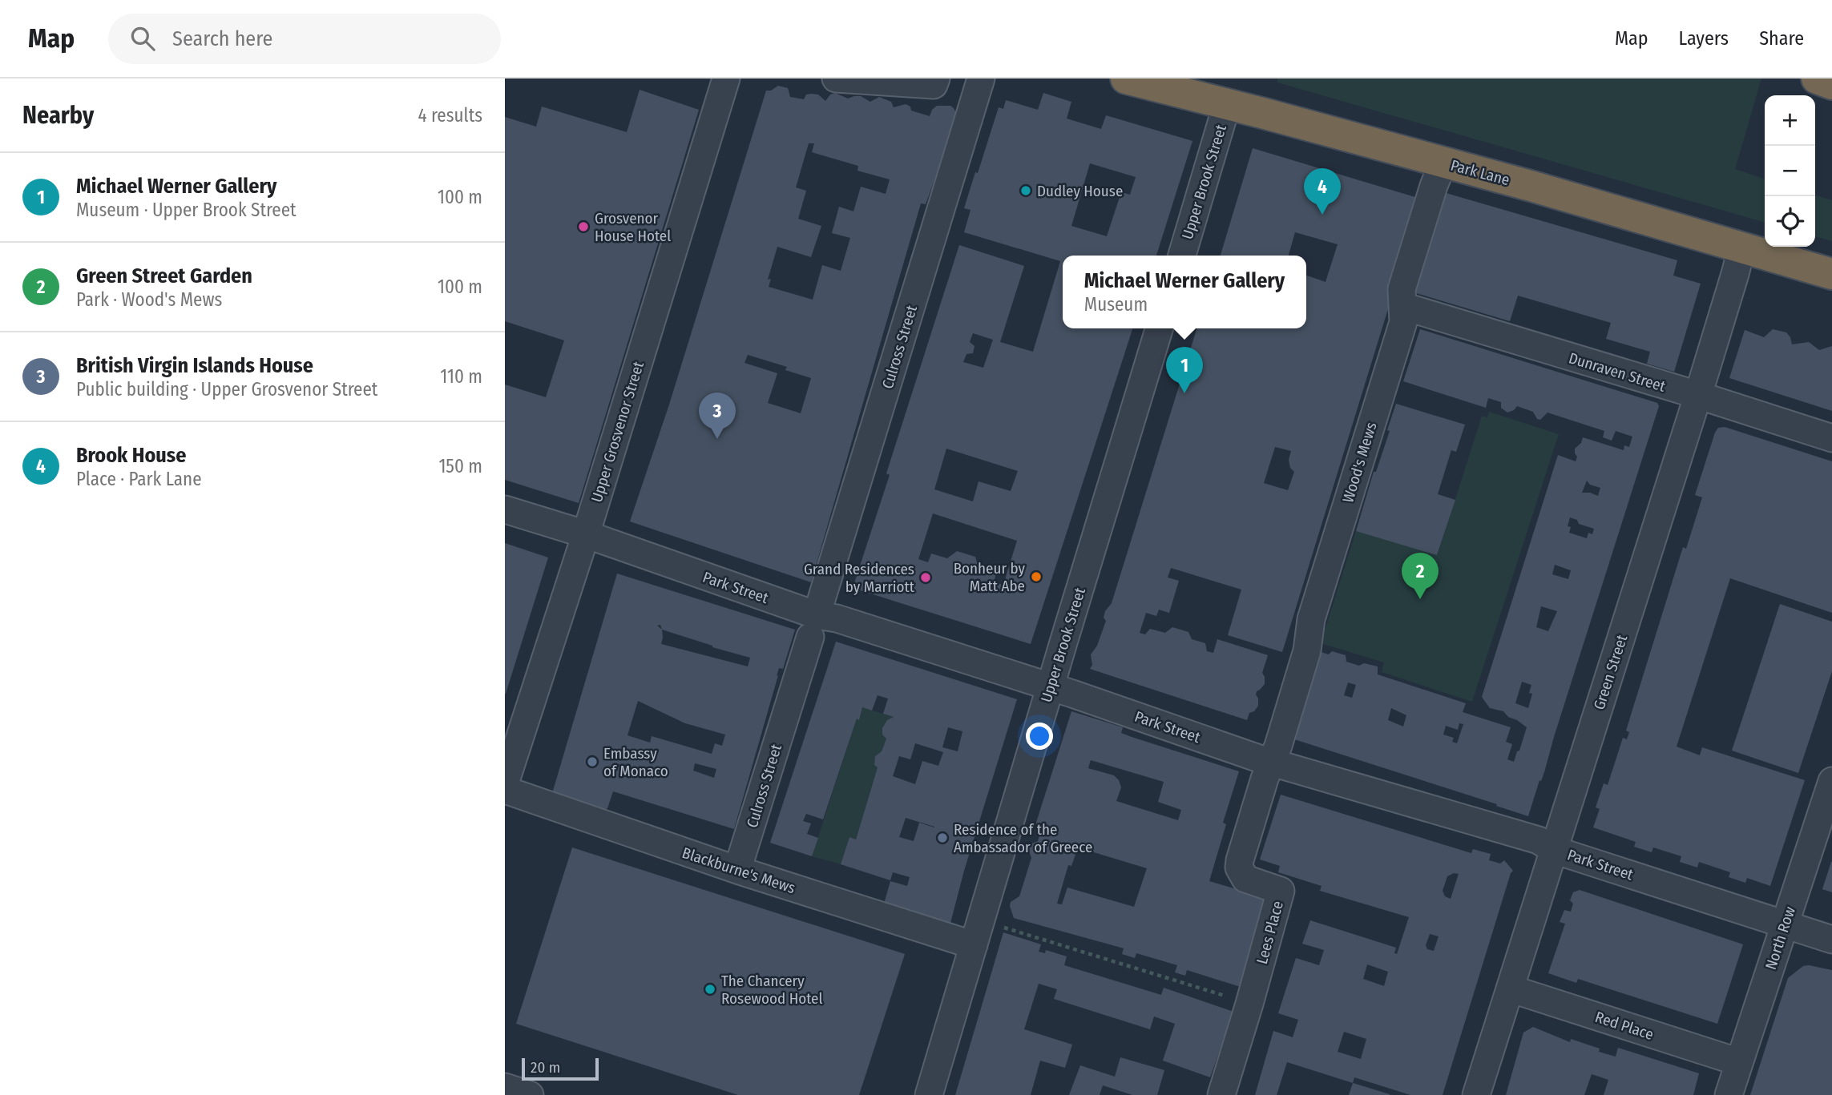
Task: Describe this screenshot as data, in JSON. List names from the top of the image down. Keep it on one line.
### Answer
{"streets":{"highway":["Park Lane"],"street":["Upper Brook Street","Culross Street","Dunraven Street","Upper Grosvenor Street","Wood's Mews","Park Street","Green Street","Blackburne's Mews","Lees Place","North Row","Red Place"]},"crossings":[["Park Lane","Upper Brook Street"],["Park Lane","Wood's Mews"],["Park Lane","Green Street"],["Upper Brook Street","Park Street"],["Upper Brook Street","Blackburne's Mews"],["Culross Street","Park Street"],["Culross Street","Blackburne's Mews"],["Dunraven Street","Wood's Mews"],["Dunraven Street","Green Street"],["Upper Grosvenor Street","Park Street"],["Wood's Mews","Park Street"],["Wood's Mews","Lees Place"],["Park Street","Green Street"],["Park Street","Lees Place"],["Park Street","North Row"],["Green Street","Red Place"],["North Row","Red Place"]],"places":["Dudley House","Grosvenor House Hotel","Bonheur by Matt Abe","Grand Residences by Marriott","Embassy of Monaco","Residence of the Ambassador of Greece","The Chancery Rosewood Hotel"],"scale_bar":"20 m","page":{"header":"Map","search":"Search here","nav":["Map","Layers","Share"],"heading":["Nearby","4 results"],"map_buttons":["+","−"],"list":[{"mark":"1","name":"Michael Werner Gallery","note":"Museum · Upper Brook Street","value":"100 m"},{"mark":"2","name":"Green Street Garden","note":"Park · Wood's Mews","value":"100 m"},{"mark":"3","name":"British Virgin Islands House","note":"Public building · Upper Grosvenor Street","value":"110 m"},{"mark":"4","name":"Brook House","note":"Place · Park Lane","value":"150 m"}],"pins":["4","1","3","2"],"popup":["Michael Werner Gallery","Museum"],"scale":"20 m"}}
